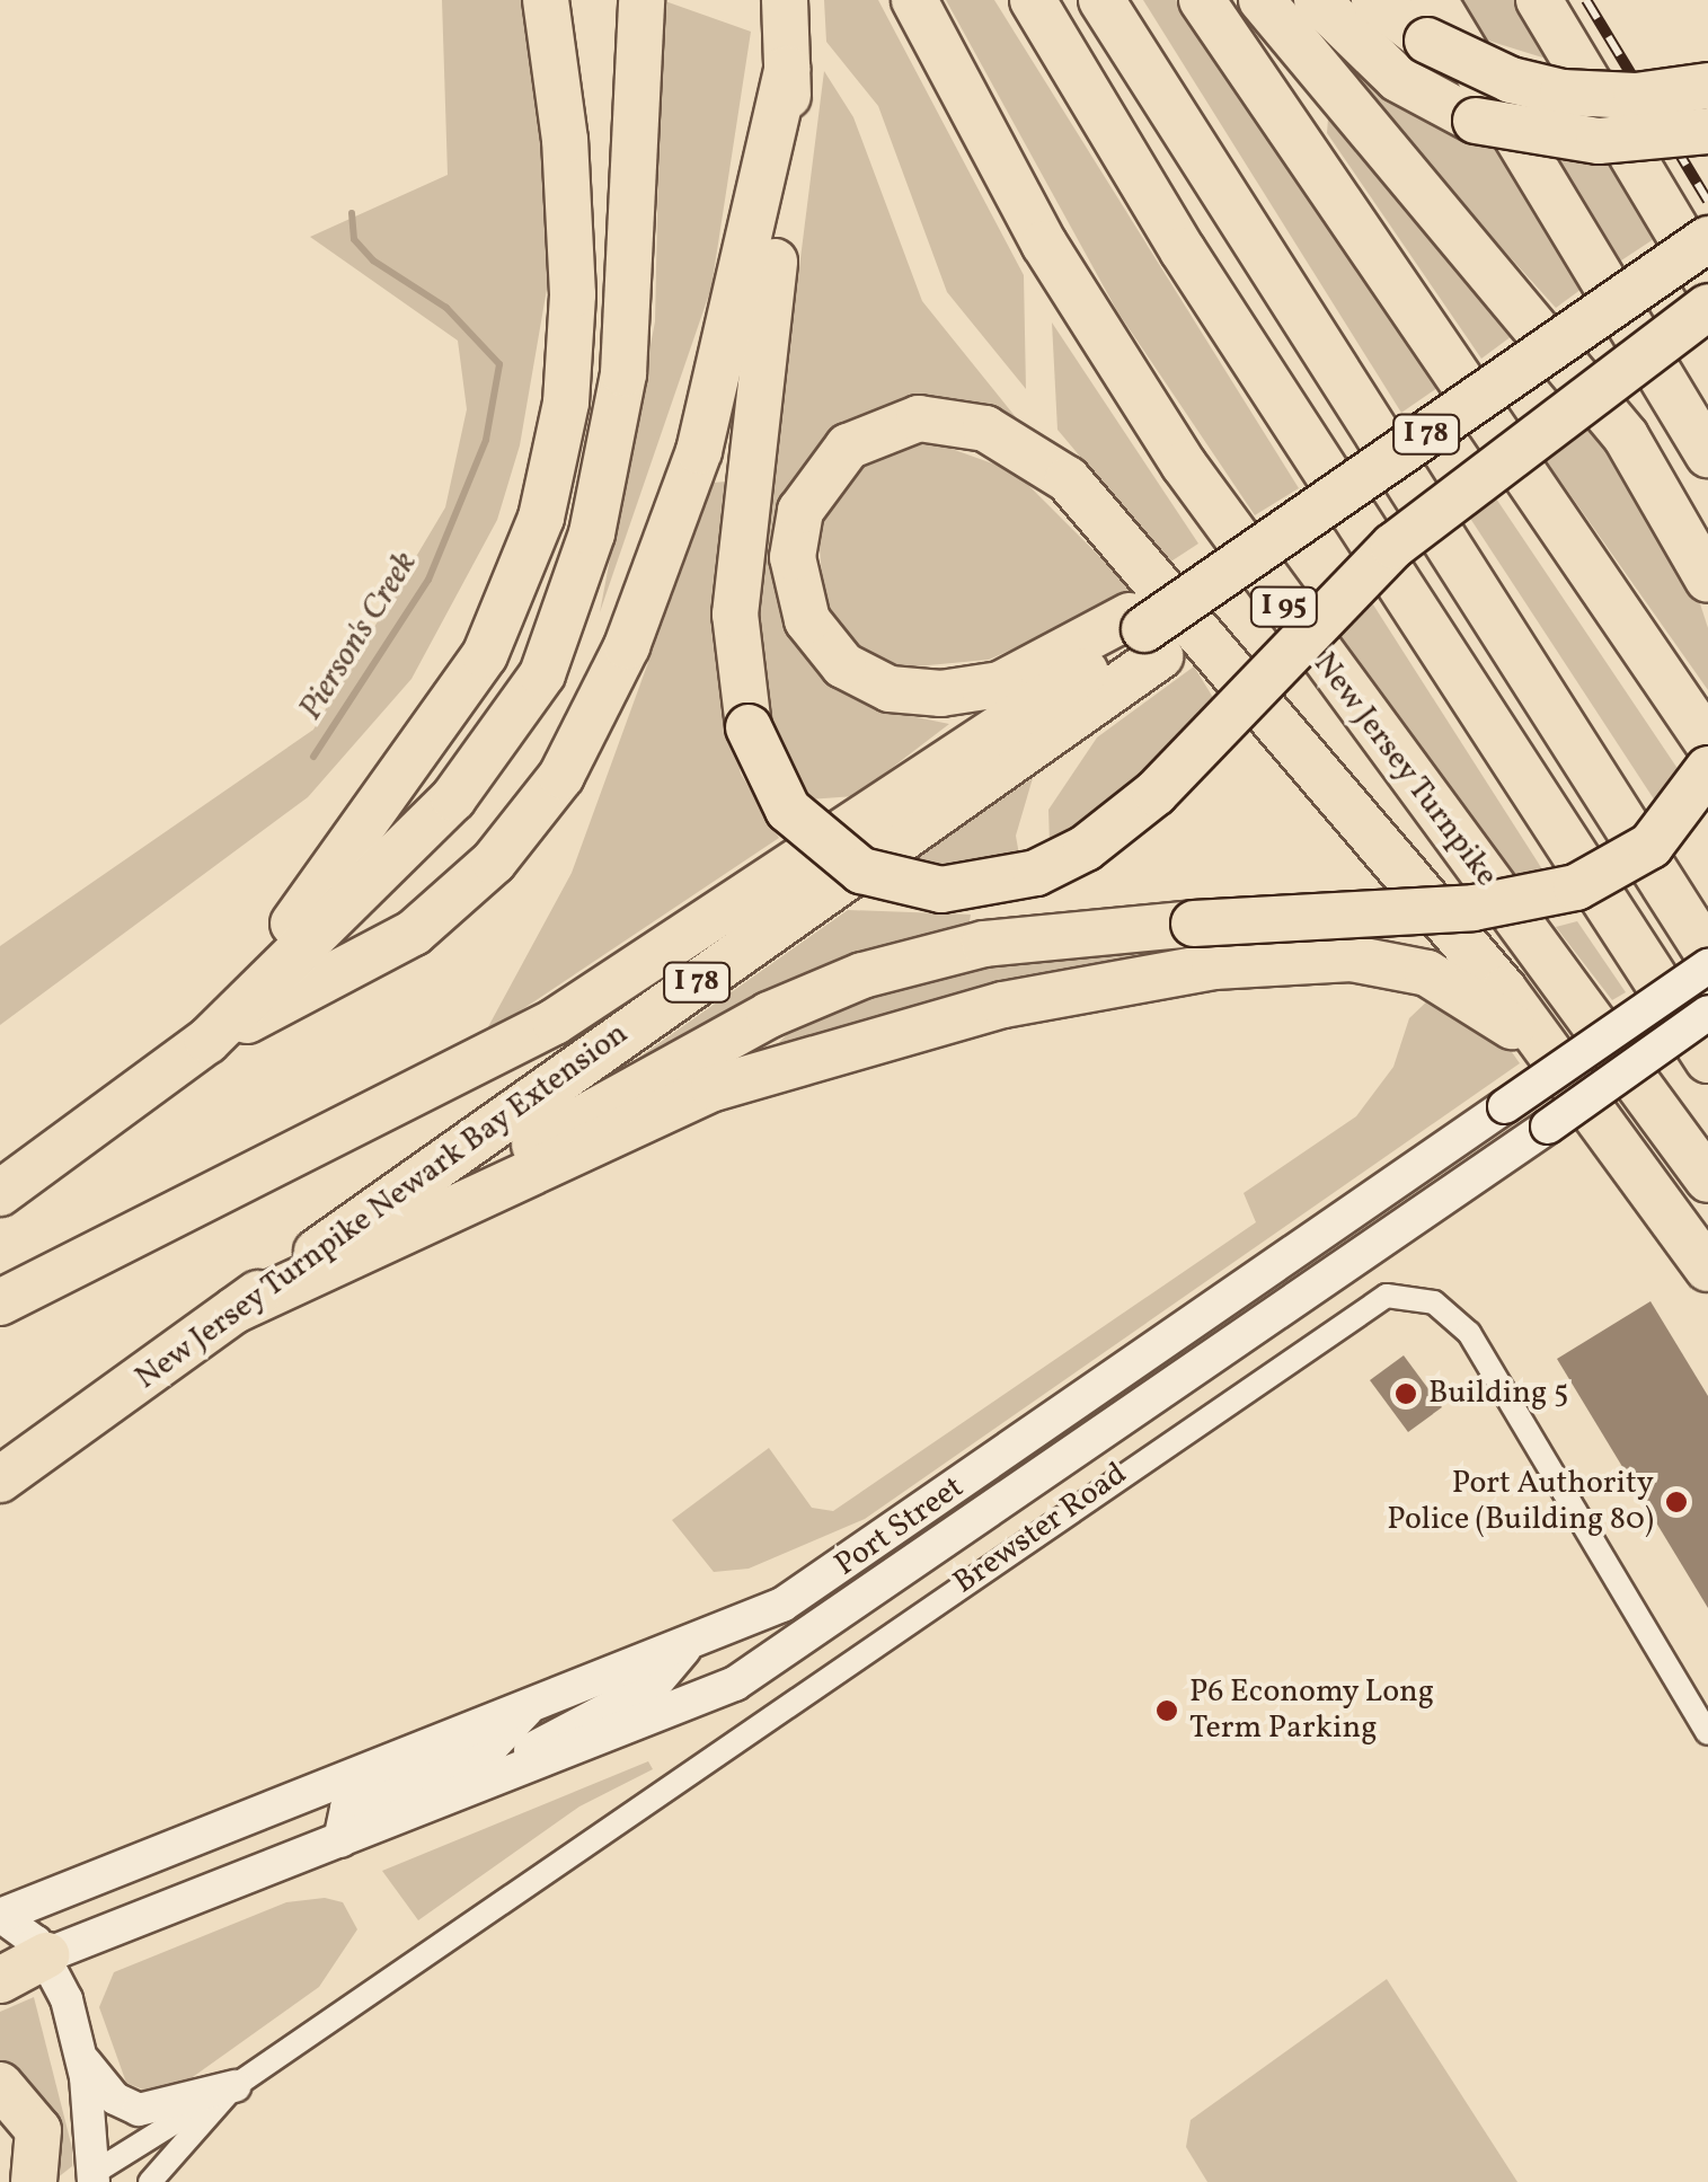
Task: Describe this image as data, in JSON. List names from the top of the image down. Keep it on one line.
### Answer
{"streets":{"highway":["I 78","I 95","New Jersey Turnpike","New Jersey Turnpike Newark Bay Extension"],"main road":["Port Street"],"street":["Brewster Road"]},"crossings":[["Port Street","Brewster Road"]],"water":["Pierson's Creek"],"places":["Building 5","Port Authority Police (Building 80)","P6 Economy Long Term Parking"]}
